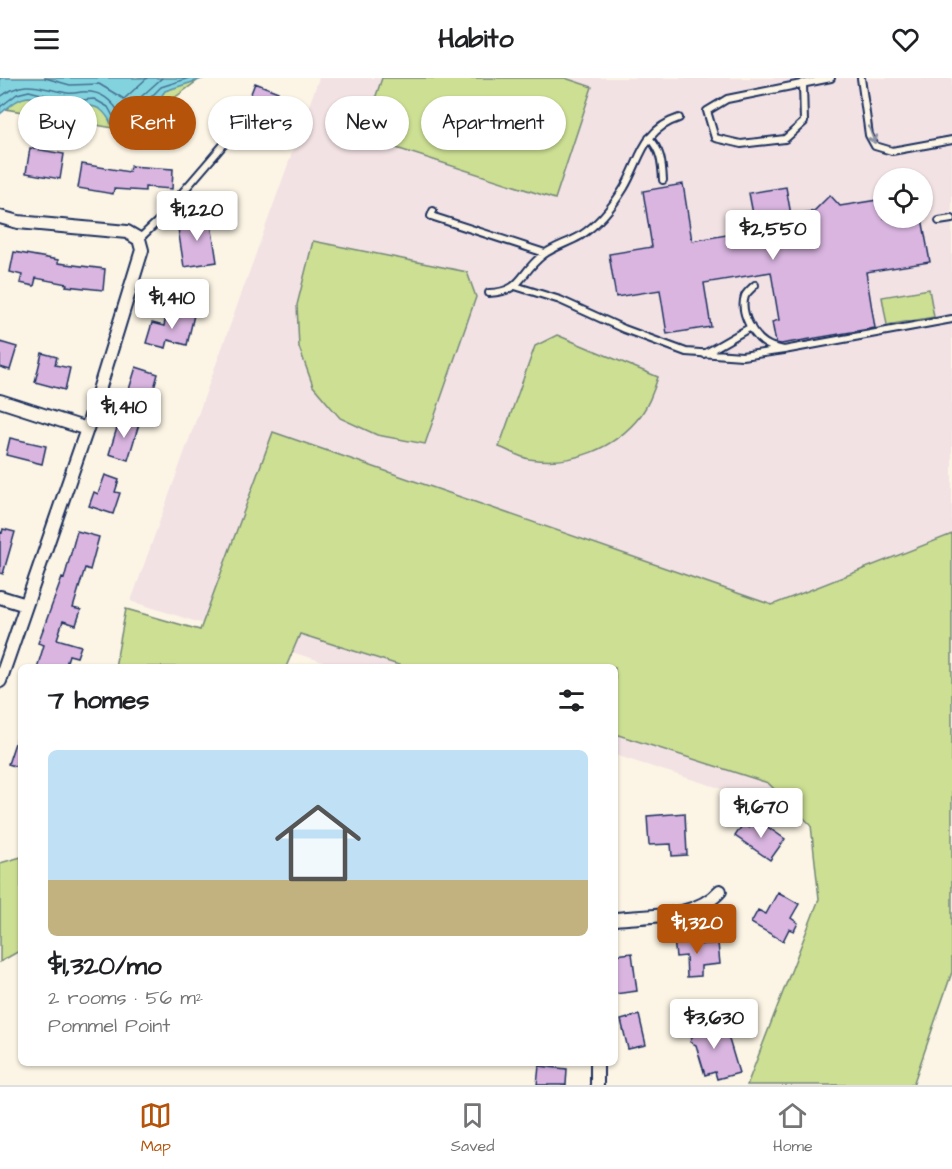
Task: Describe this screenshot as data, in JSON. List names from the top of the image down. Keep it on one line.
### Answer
{"page":{"header":"Habito","chip":["Buy","Rent","Filters","New","Apartment"],"price":["$1,220","$2,550","$1,410","$1,410","$1,670","$1,320","$3,630"],"heading":"7 homes","list":[{"name":"$1,320/mo","note":"2 rooms · 56 m² · Pommel Point"}],"tabs":["Map","Saved","Home"]}}
